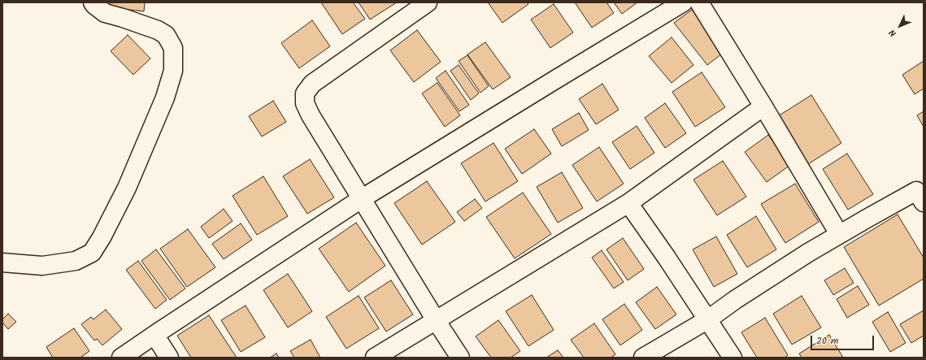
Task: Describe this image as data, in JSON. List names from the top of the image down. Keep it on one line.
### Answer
{"scale_bar":"20 m","north":"bottom left"}
